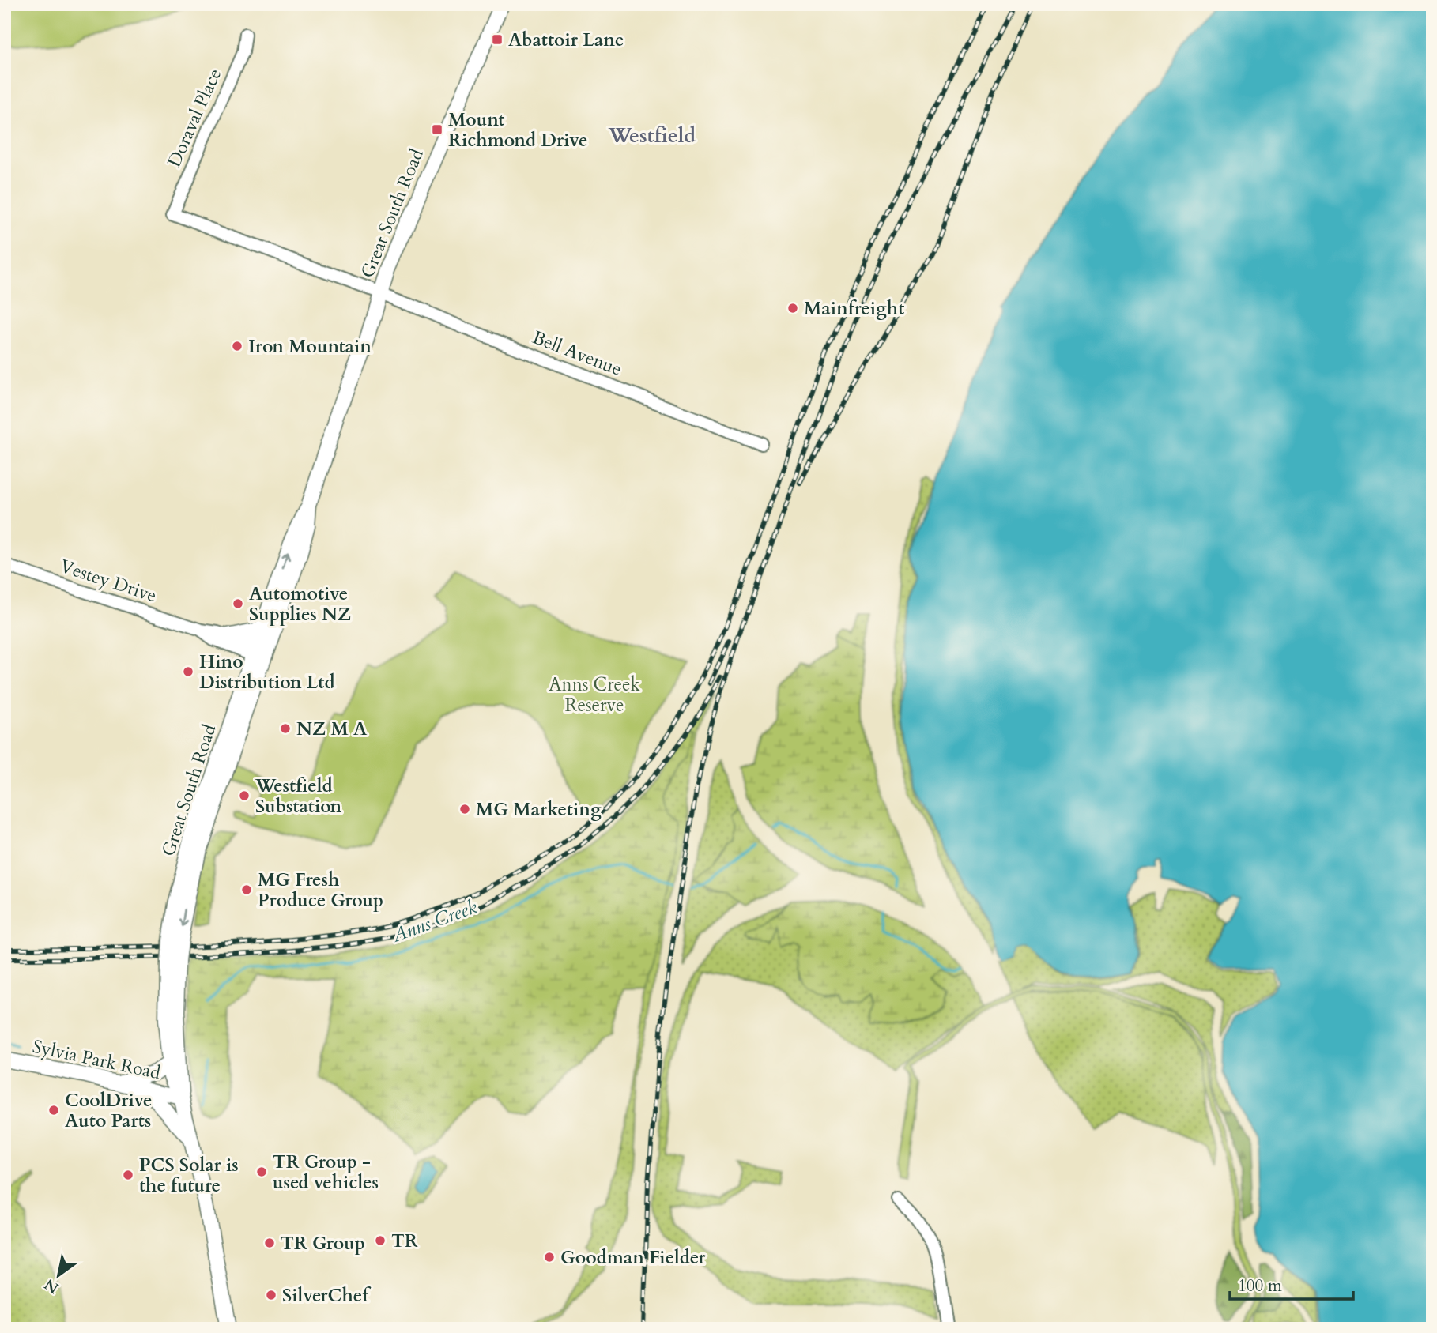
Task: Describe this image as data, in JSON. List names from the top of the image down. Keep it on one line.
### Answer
{"streets":{"main road":["Great South Road","Sylvia Park Road"],"street":["Doraval Place","Bell Avenue","Vestey Drive"]},"crossings":[["Doraval Place","Great South Road"],["Doraval Place","Bell Avenue"],["Great South Road","Bell Avenue"],["Great South Road","Vestey Drive"],["Great South Road","Sylvia Park Road"]],"districts":["Westfield"],"water":["Anns Creek"],"parks":["Anns Creek Reserve"],"places":{"transit":["Abattoir Lane","Mount Richmond Drive"],"other":["Mainfreight","Iron Mountain","Automotive Supplies NZ","Hino Distribution Ltd","NZ M A","Westfield Substation","MG Marketing","MG Fresh Produce Group","CoolDrive Auto Parts","TR Group - used vehicles","PCS Solar is the future","TR","TR Group","Goodman Fielder","SilverChef"]},"scale_bar":"100 m","north":"bottom left"}
